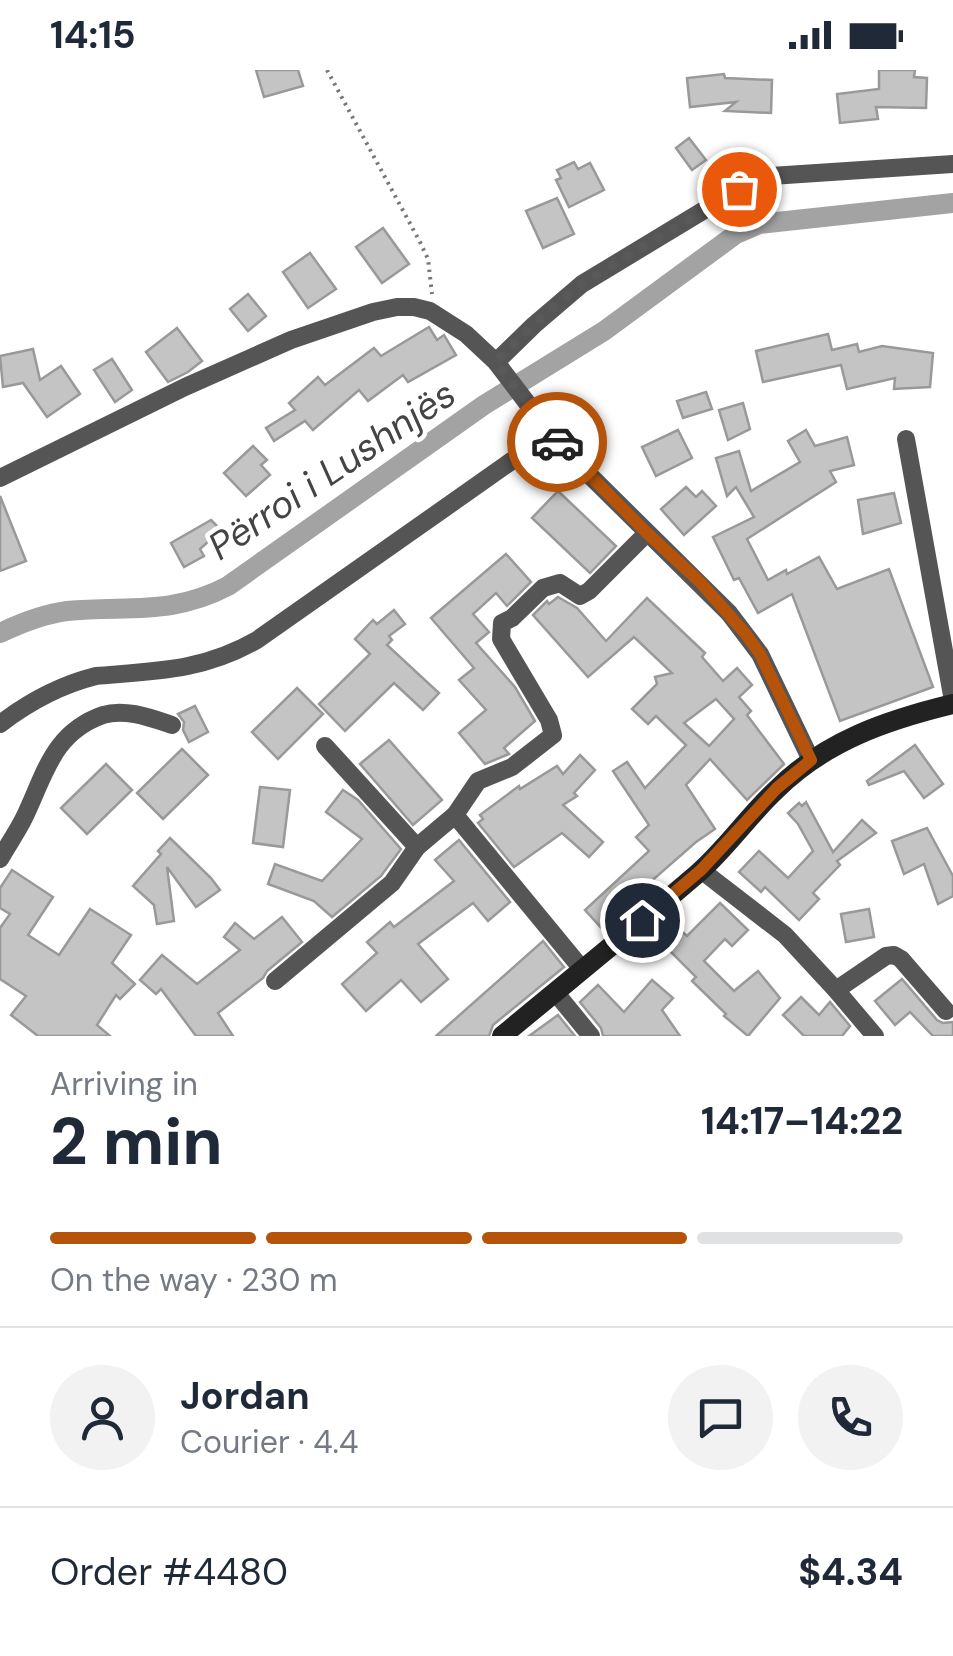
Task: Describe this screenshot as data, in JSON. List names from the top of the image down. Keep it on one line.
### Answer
{"water":["Përroi i Lushnjës"],"page":{"status":"14:15","heading":["2 min","Arriving in","14:17–14:22"],"panel":["Jordan","Courier · 4.4","Order #4480","$4.34"],"bar":"On the way · 230 m"}}
